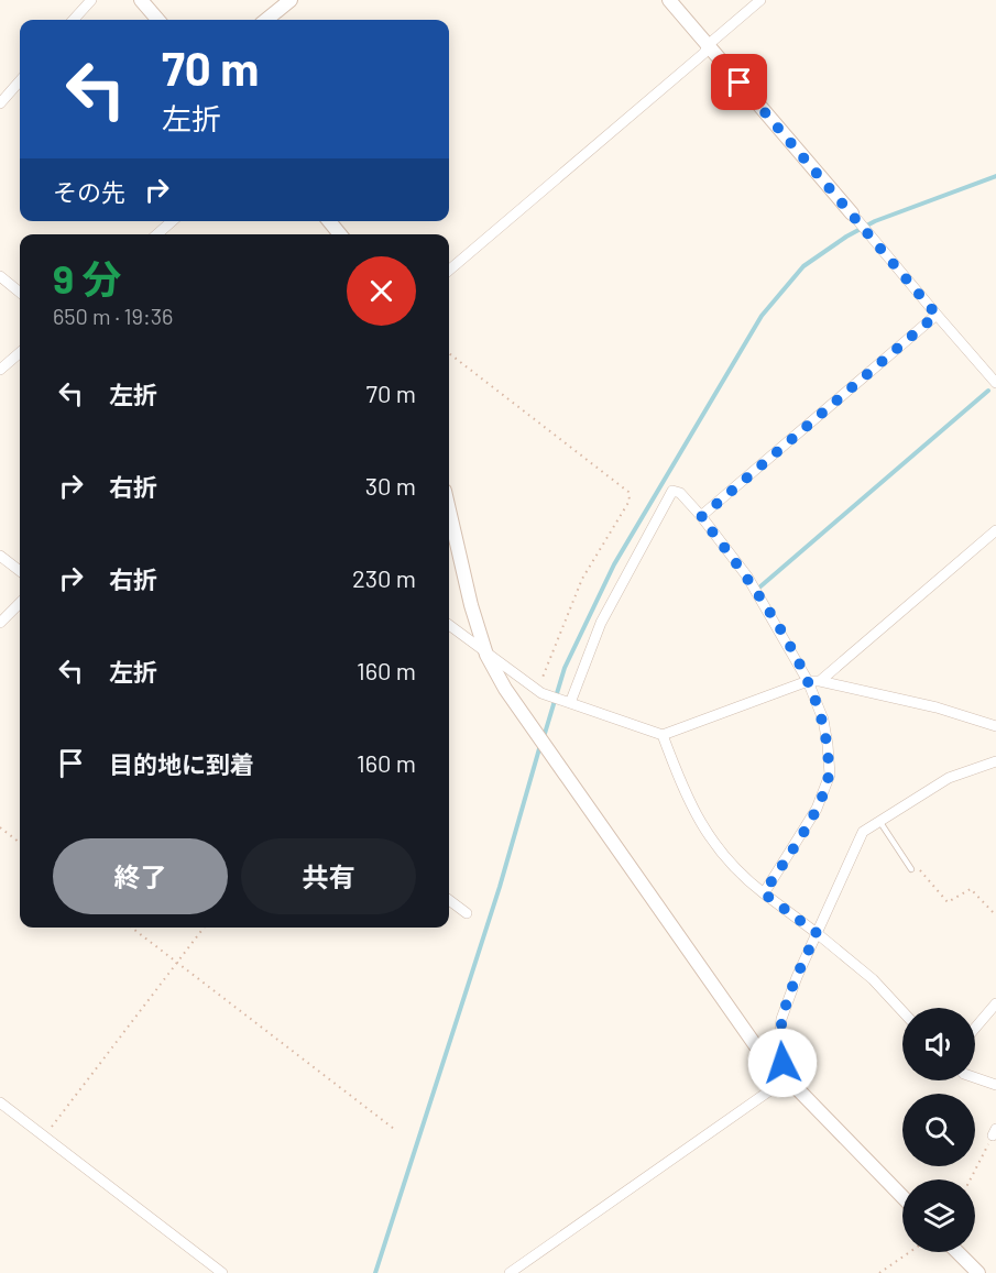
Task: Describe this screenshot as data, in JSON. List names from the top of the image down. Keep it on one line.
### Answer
{"page":{"turn":["70 m","左折"],"then":"その先","heading":["9 分","650 m · 19:36"],"list":[{"name":"左折","value":"70 m"},{"name":"右折","value":"30 m"},{"name":"右折","value":"230 m"},{"name":"左折","value":"160 m"},{"name":"目的地に到着","value":"160 m"}],"buttons":["終了","共有"]}}
